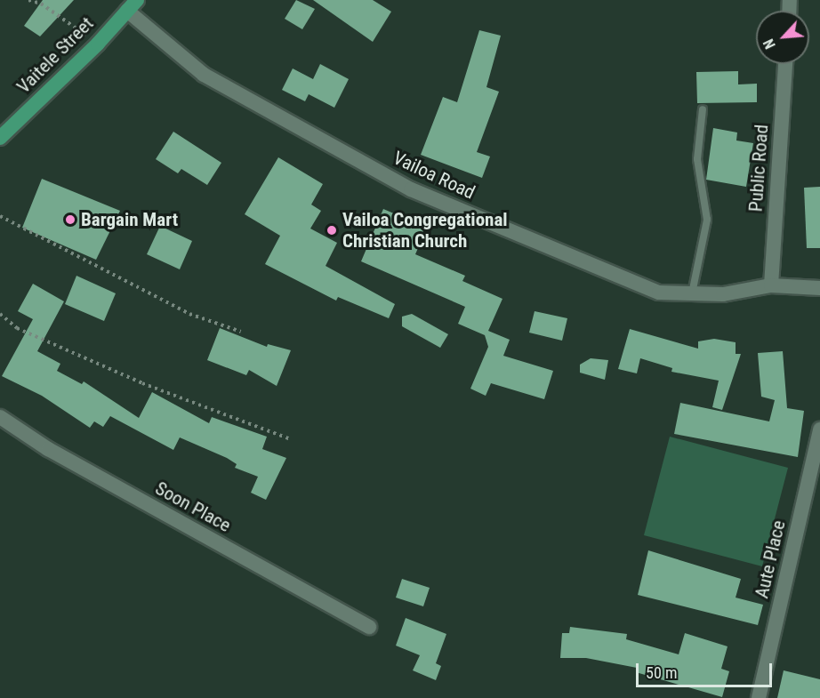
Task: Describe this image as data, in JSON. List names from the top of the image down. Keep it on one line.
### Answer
{"streets":{"main road":["Vaitele Street"],"street":["Public Road","Vailoa Road","Soon Place","Aute Place"]},"crossings":[["Vaitele Street","Vailoa Road"],["Public Road","Vailoa Road"]],"places":["Bargain Mart","Vailoa Congregational Christian Church"],"scale_bar":"50 m","north":"bottom left"}
